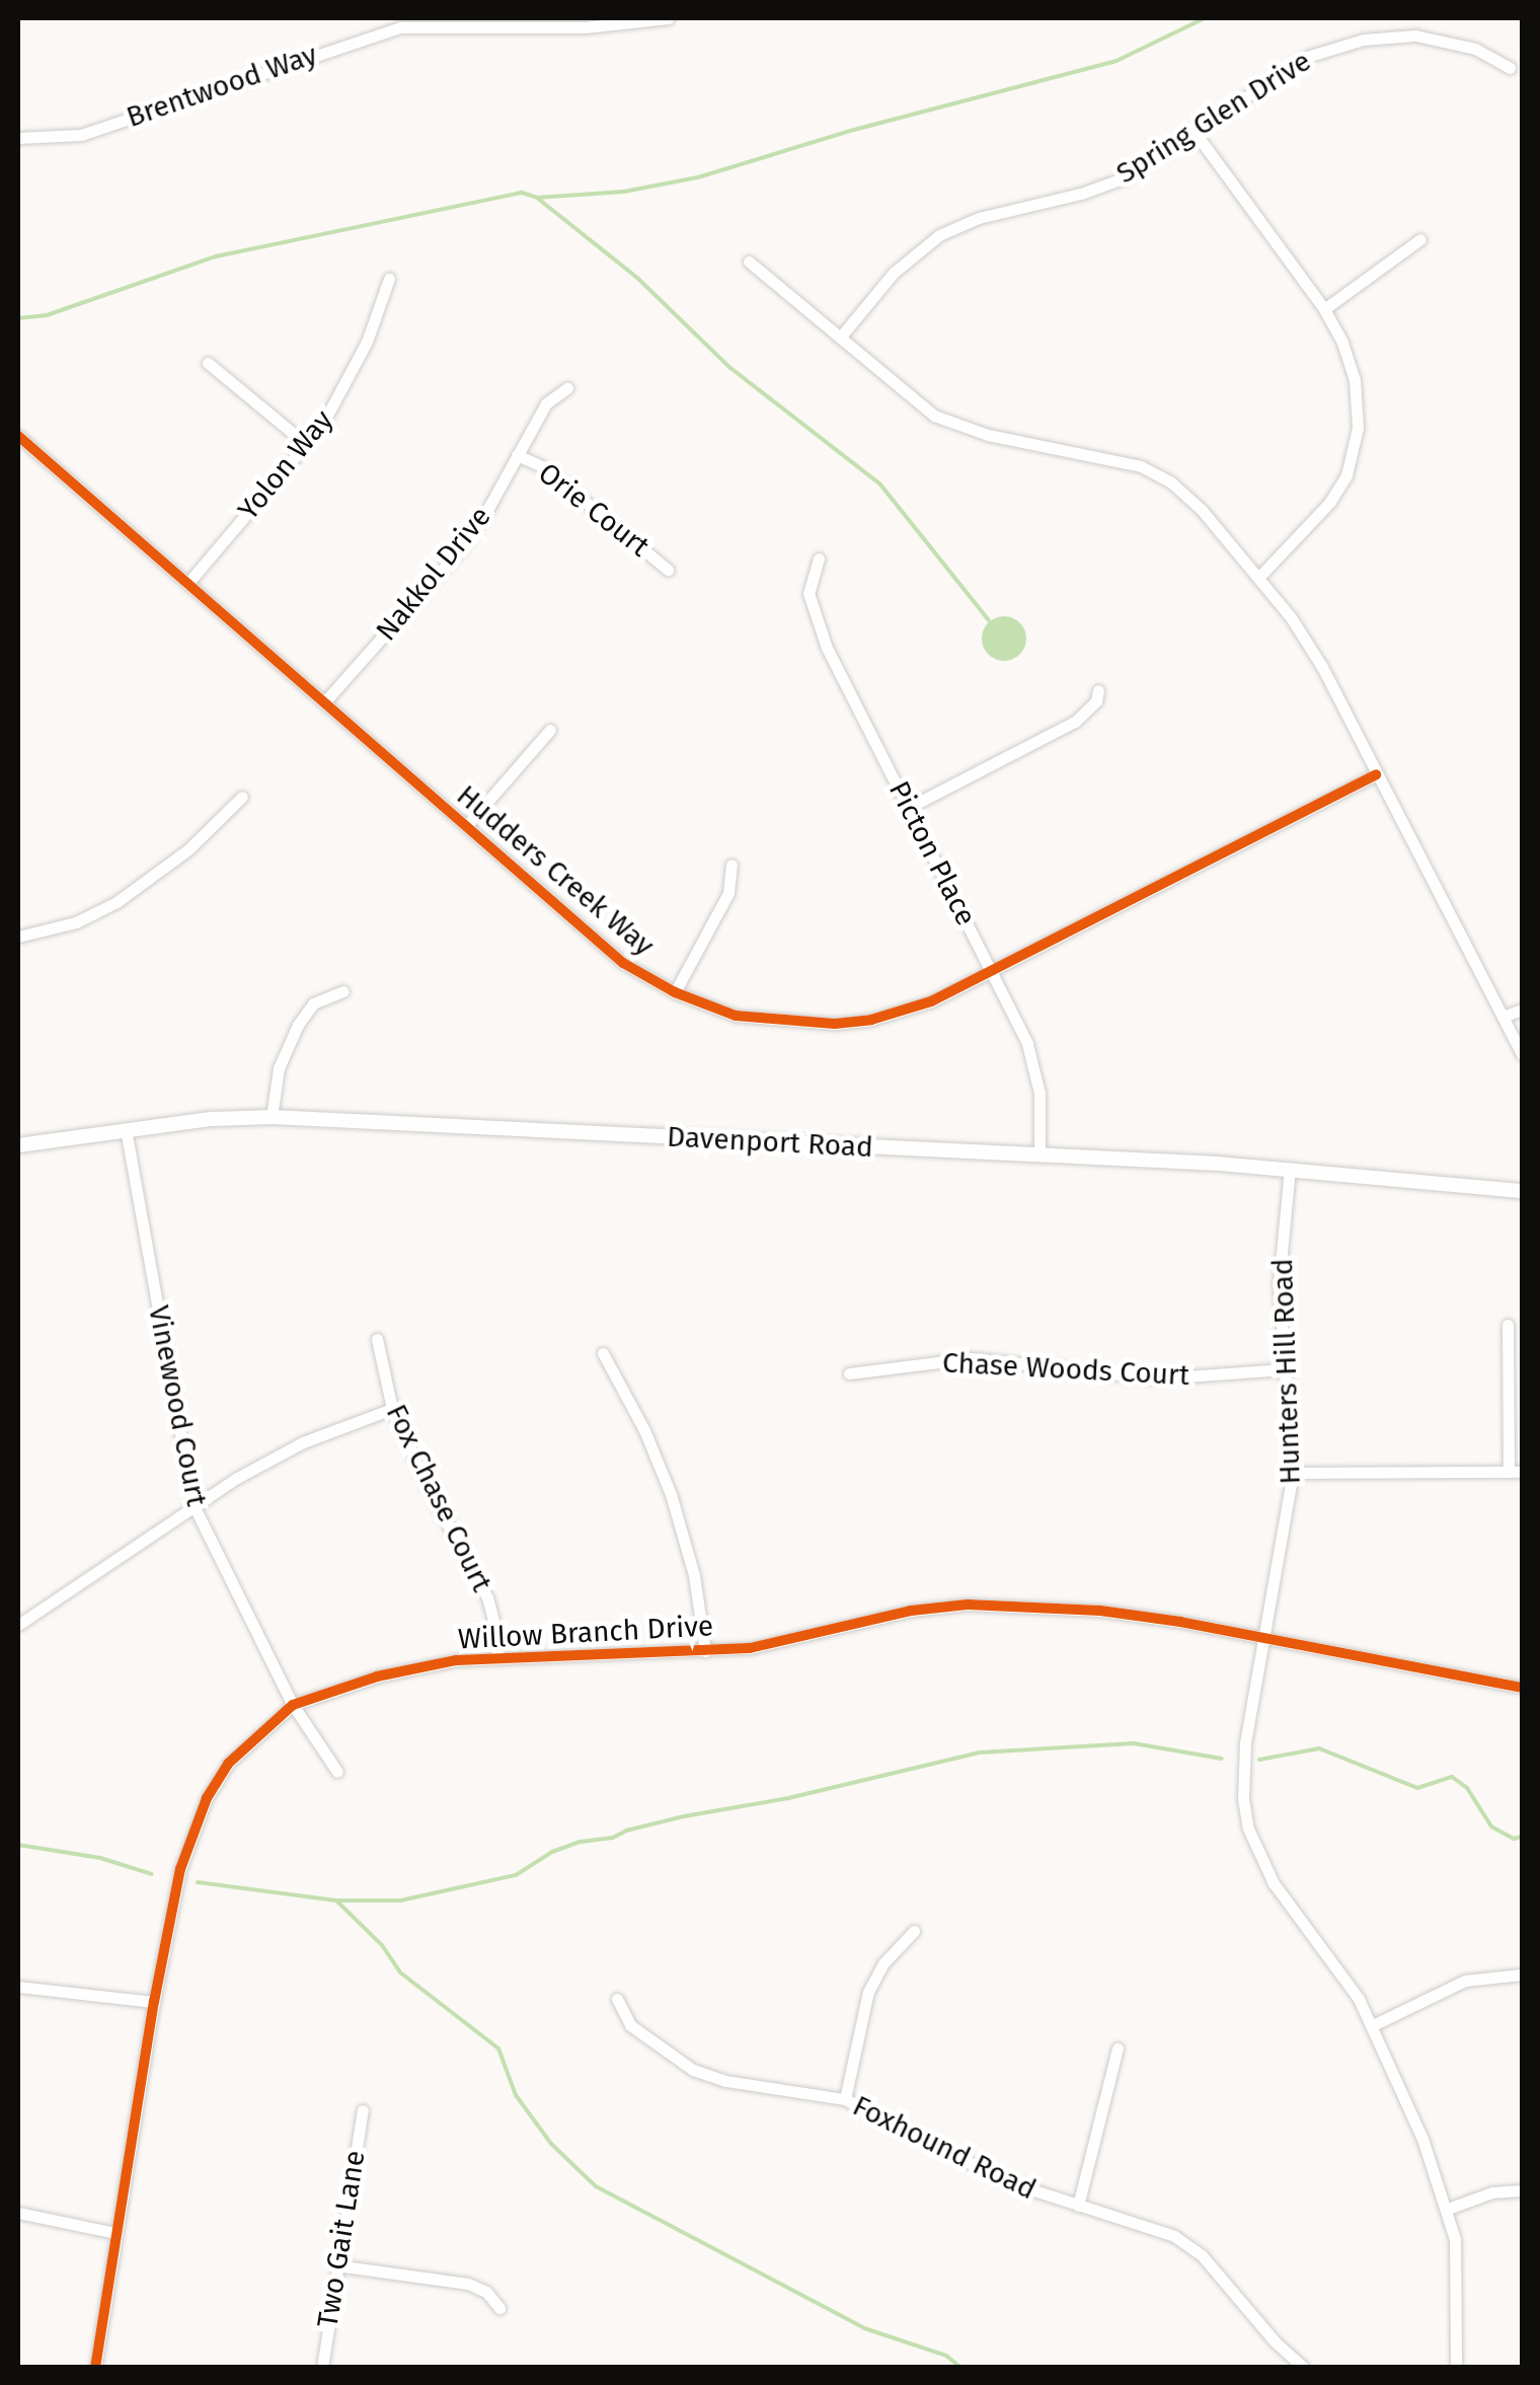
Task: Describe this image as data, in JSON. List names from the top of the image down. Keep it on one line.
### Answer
{"streets":{"street":["Brentwood Way","Spring Glen Drive","Yolon Way","Orie Court","Nakkol Drive","Picton Place","Hudders Creek Way","Davenport Road","Chase Woods Court","Hunters Hill Road","Vinewood Court","Fox Chase Court","Willow Branch Drive","Foxhound Road","Two Gait Lane"]},"crossings":[["Yolon Way","Hudders Creek Way"],["Orie Court","Nakkol Drive"],["Nakkol Drive","Hudders Creek Way"],["Picton Place","Hudders Creek Way"],["Picton Place","Davenport Road"],["Davenport Road","Hunters Hill Road"],["Davenport Road","Vinewood Court"],["Chase Woods Court","Hunters Hill Road"],["Hunters Hill Road","Willow Branch Drive"],["Vinewood Court","Willow Branch Drive"],["Fox Chase Court","Willow Branch Drive"]]}
